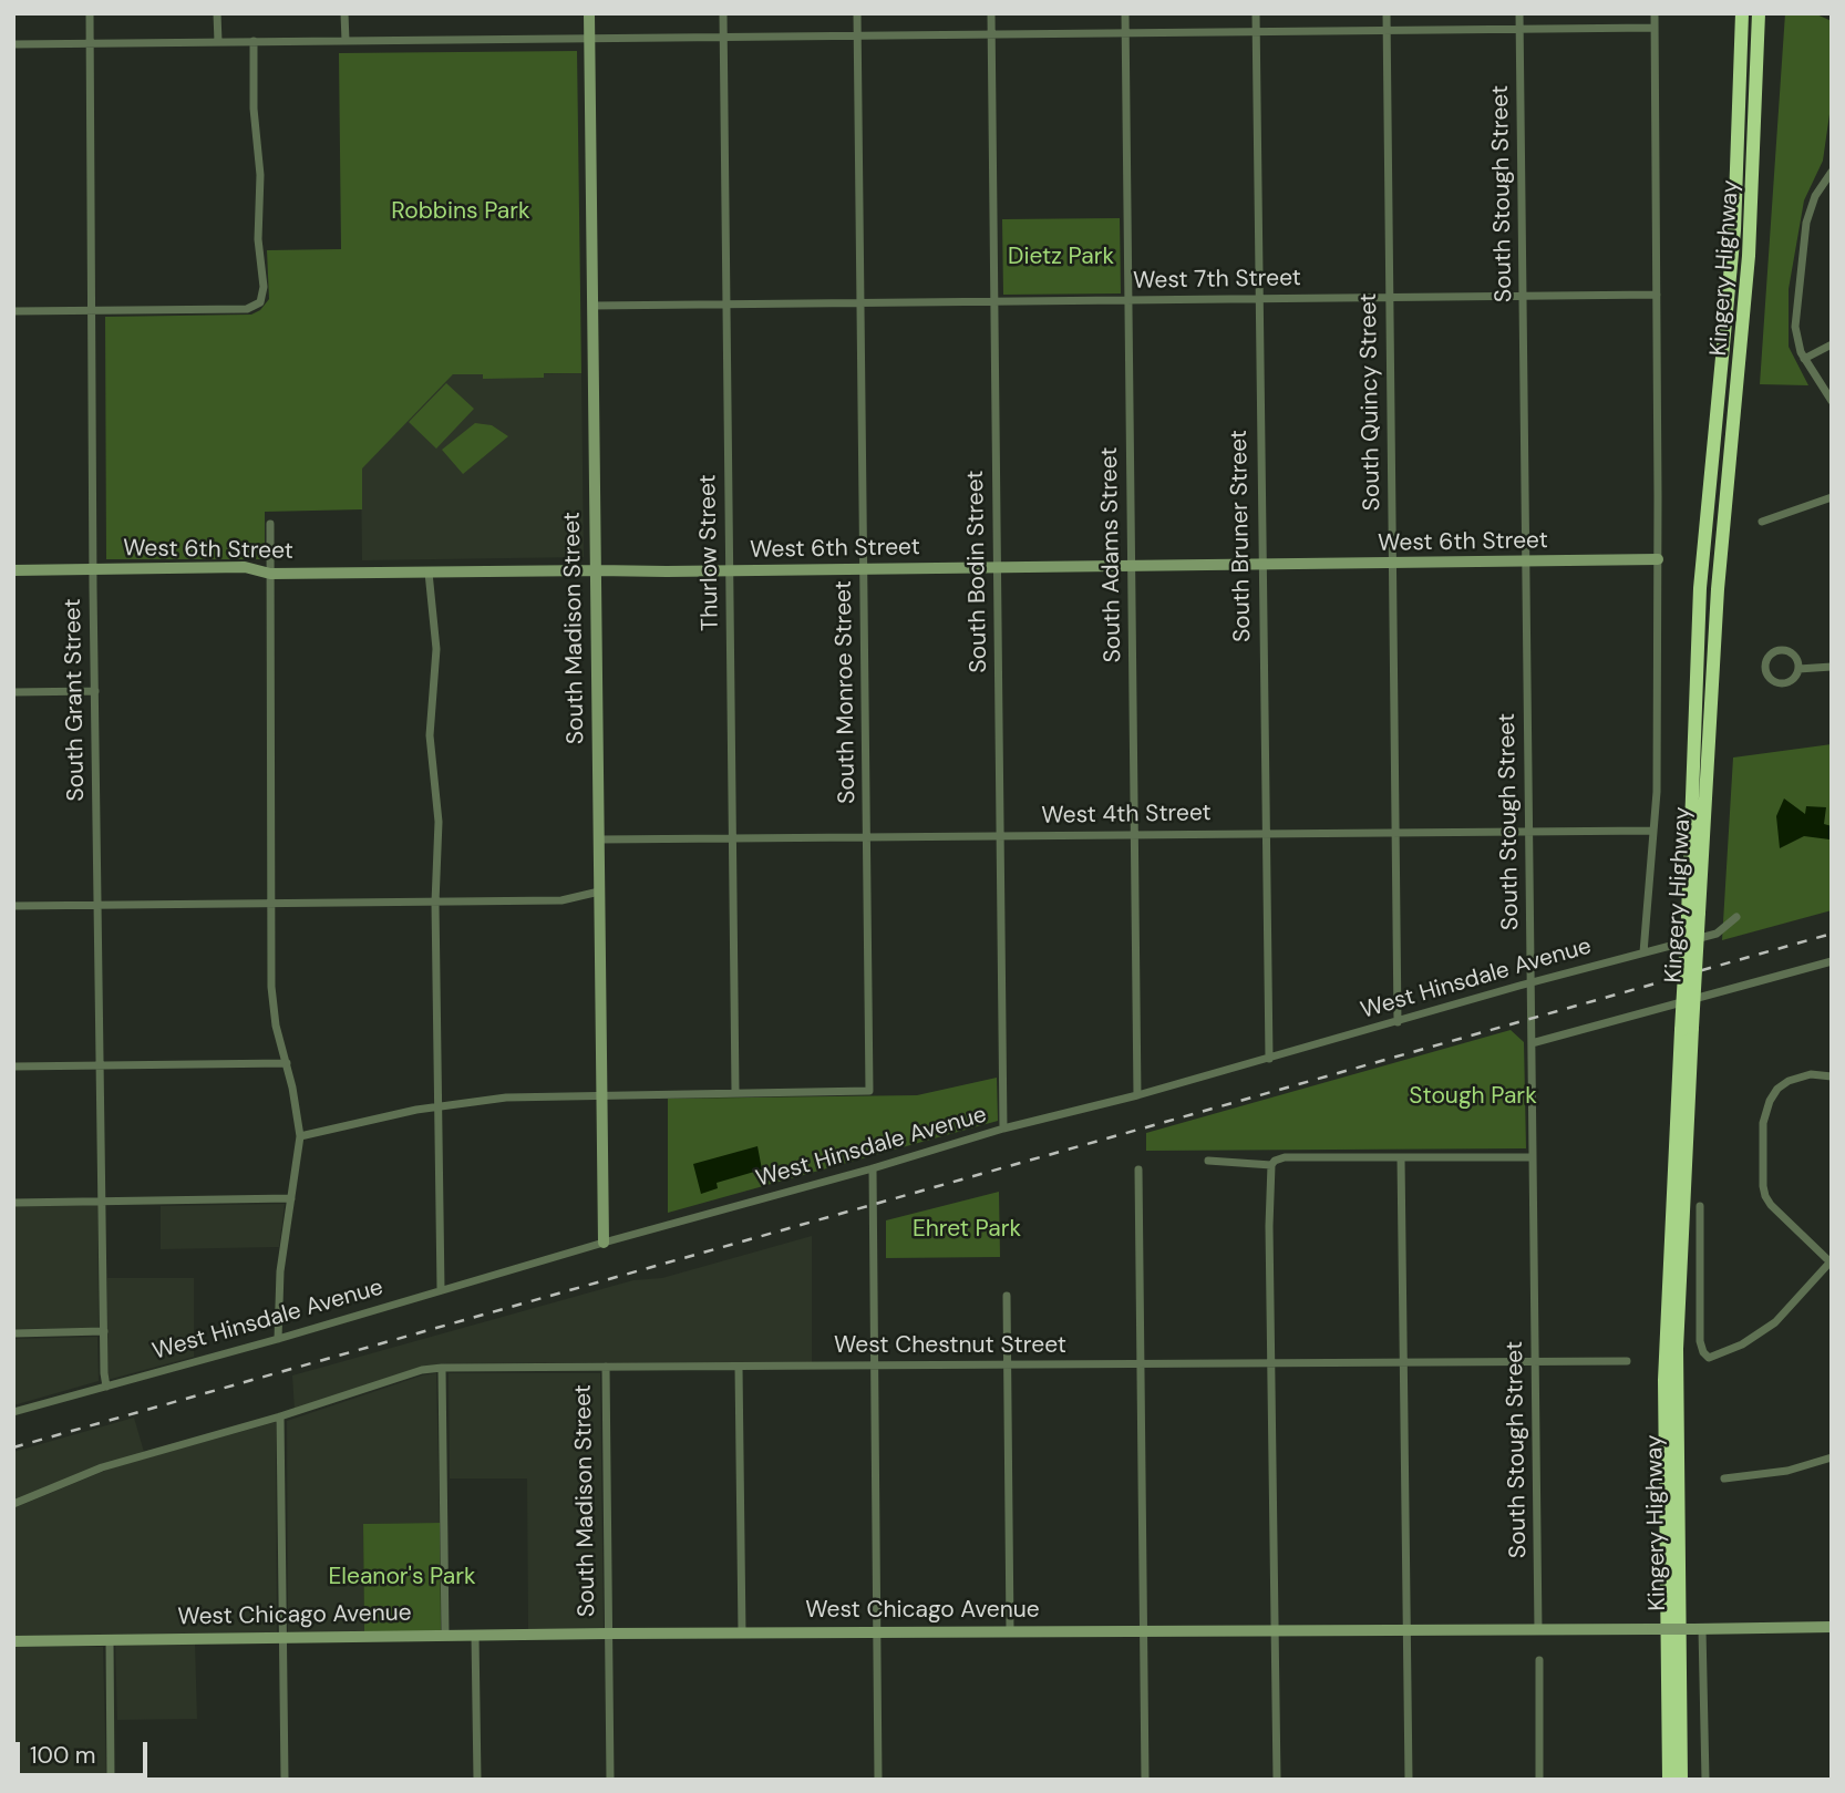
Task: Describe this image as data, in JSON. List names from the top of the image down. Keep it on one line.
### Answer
{"streets":{"highway":["Kingery Highway"],"street":["South Stough Street","West 7th Street","South Quincy Street","South Bruner Street","West 6th Street","Thurlow Street","South Adams Street","South Bodin Street","South Madison Street","South Monroe Street","South Grant Street","West 4th Street","West Hinsdale Avenue","West Chestnut Street","West Chicago Avenue"]},"crossings":[["South Stough Street","West 7th Street"],["South Stough Street","West 6th Street"],["South Stough Street","West 4th Street"],["South Stough Street","West Hinsdale Avenue"],["South Stough Street","West Chestnut Street"],["South Stough Street","West Chicago Avenue"],["West 7th Street","South Quincy Street"],["West 7th Street","South Bruner Street"],["West 7th Street","Thurlow Street"],["West 7th Street","South Adams Street"],["West 7th Street","South Bodin Street"],["West 7th Street","South Madison Street"],["West 7th Street","South Monroe Street"],["South Quincy Street","West 6th Street"],["South Quincy Street","West 4th Street"],["South Quincy Street","West Hinsdale Avenue"],["South Bruner Street","West 6th Street"],["South Bruner Street","West 4th Street"],["South Bruner Street","West Hinsdale Avenue"],["West 6th Street","Thurlow Street"],["West 6th Street","South Adams Street"],["West 6th Street","South Bodin Street"],["West 6th Street","South Madison Street"],["West 6th Street","South Monroe Street"],["West 6th Street","South Grant Street"],["Thurlow Street","South Monroe Street"],["Thurlow Street","West 4th Street"],["South Adams Street","West 4th Street"],["South Adams Street","West Hinsdale Avenue"],["South Bodin Street","West 4th Street"],["South Bodin Street","West Hinsdale Avenue"],["South Madison Street","West 4th Street"],["South Madison Street","West Hinsdale Avenue"],["South Madison Street","West Chestnut Street"],["South Madison Street","West Chicago Avenue"],["South Monroe Street","West 4th Street"],["South Grant Street","West Hinsdale Avenue"]],"parks":["Robbins Park","Dietz Park","Stough Park","Ehret Park","Eleanor's Park"],"scale_bar":"100 m"}
